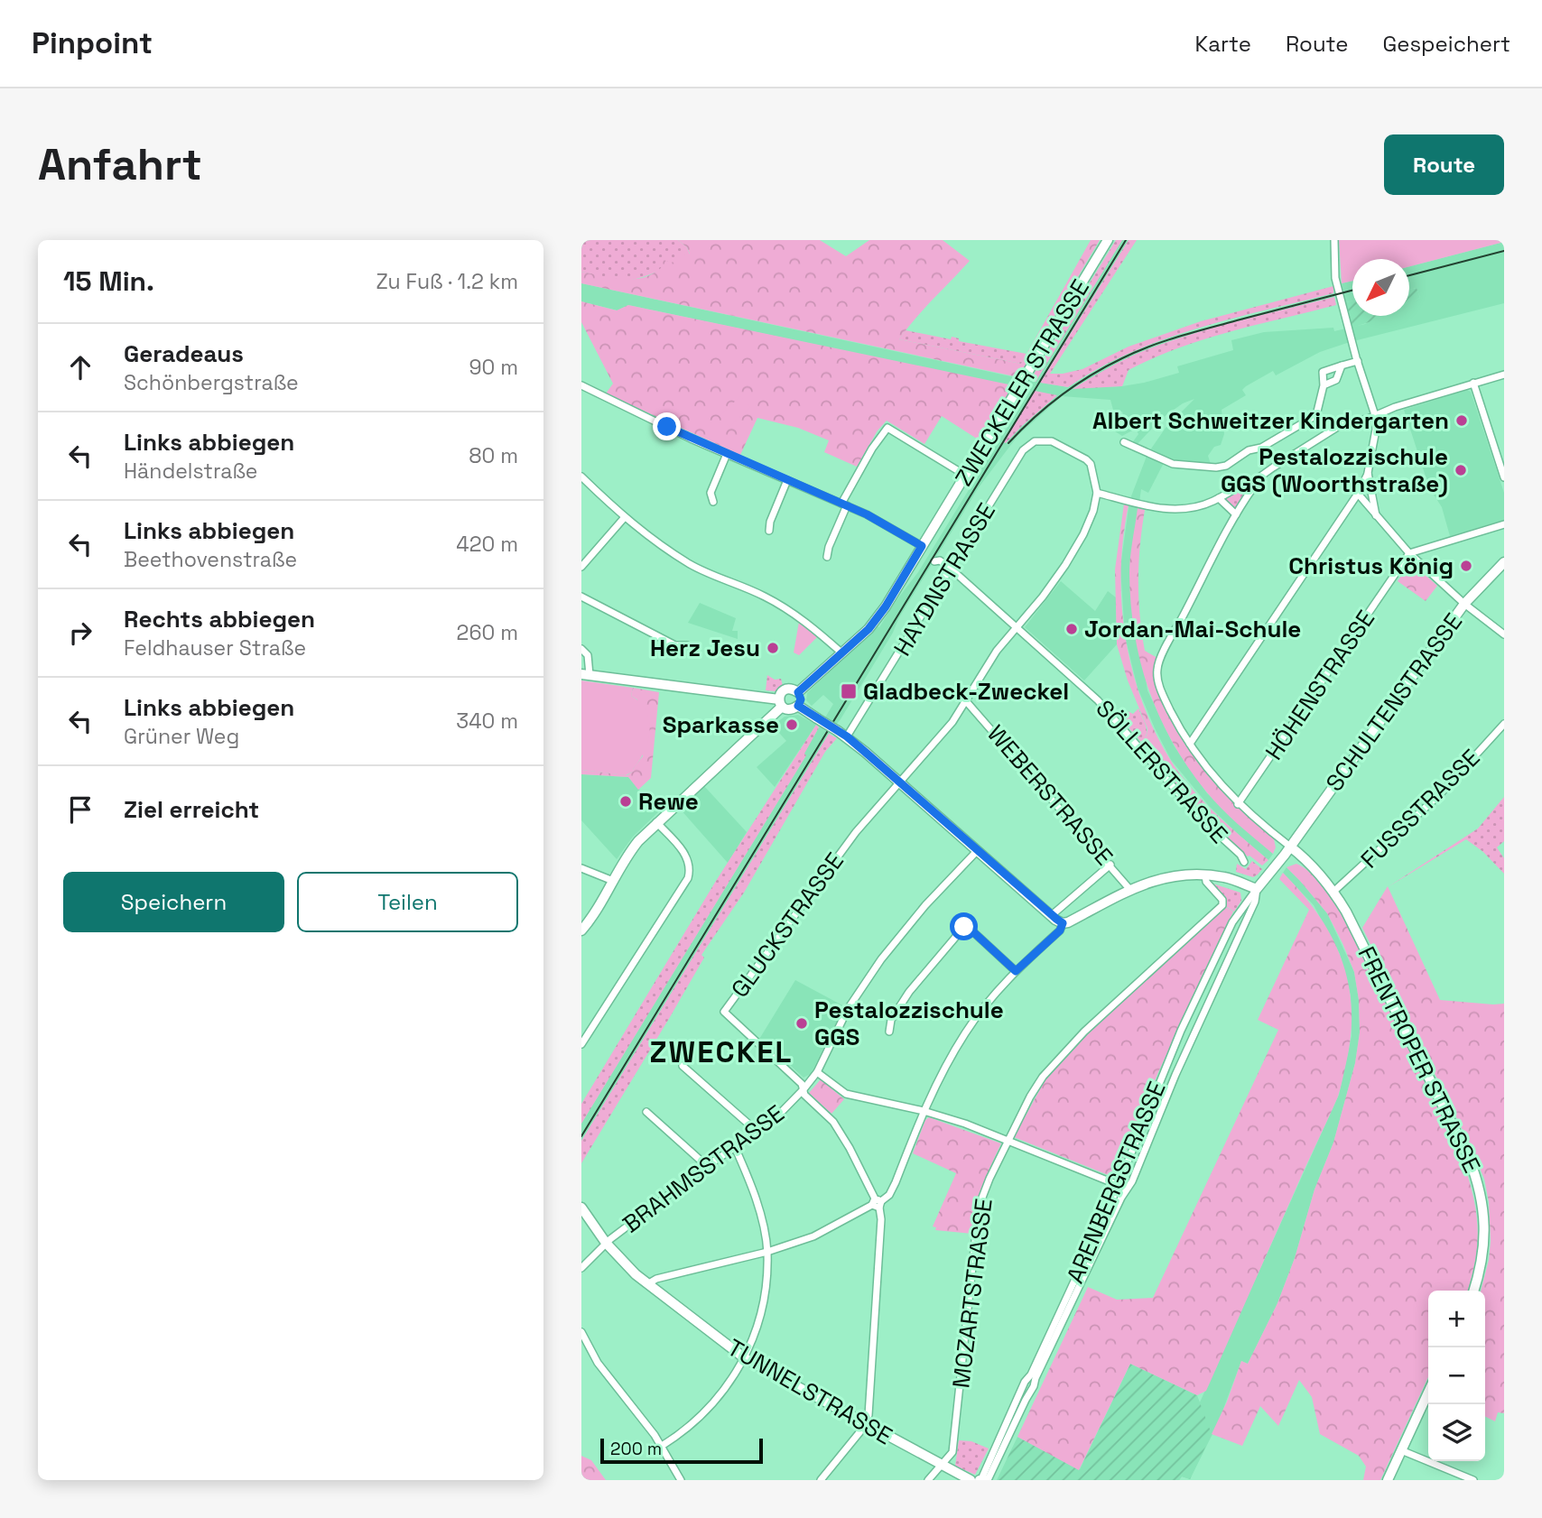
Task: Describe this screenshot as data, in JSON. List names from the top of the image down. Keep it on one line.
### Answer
{"streets":{"street":["ZWECKELER STRASSE","HAYDNSTRASSE","HÖHENSTRASSE","SCHULTENSTRASSE","SÖLLERSTRASSE","WEBERSTRASSE","FUSSSTRASSE","GLUCKSTRASSE","FRENTROPER STRASSE","BRAHMSSTRASSE","ARENBERGSTRASSE","MOZARTSTRASSE","TUNNELSTRASSE"]},"crossings":[["HAYDNSTRASSE","SÖLLERSTRASSE"],["SCHULTENSTRASSE","FRENTROPER STRASSE"],["SCHULTENSTRASSE","ARENBERGSTRASSE"],["FUSSSTRASSE","FRENTROPER STRASSE"],["GLUCKSTRASSE","BRAHMSSTRASSE"],["FRENTROPER STRASSE","ARENBERGSTRASSE"],["BRAHMSSTRASSE","TUNNELSTRASSE"],["MOZARTSTRASSE","TUNNELSTRASSE"]],"districts":["ZWECKEL"],"places":{"other":["Albert Schweitzer Kindergarten","Pestalozzischule GGS (Woorthstraße)","Christus König","Jordan-Mai-Schule","Herz Jesu","Sparkasse","Rewe","Pestalozzischule GGS"],"transit":["Gladbeck-Zweckel"]},"scale_bar":"200 m","north":"bottom left","page":{"header":"Pinpoint","nav":["Karte","Route","Gespeichert"],"buttons":["Route",["Speichern","Teilen"]],"title":"Anfahrt","heading":["15 Min.","Zu Fuß · 1.2 km"],"list":[["Geradeaus","Schönbergstraße","90 m"],["Links abbiegen","Händelstraße","80 m"],["Links abbiegen","Beethovenstraße","420 m"],["Rechts abbiegen","Feldhauser Straße","260 m"],["Links abbiegen","Grüner Weg","340 m"],"Ziel erreicht"],"map_buttons":["+","−"],"scale":"200 m"}}
